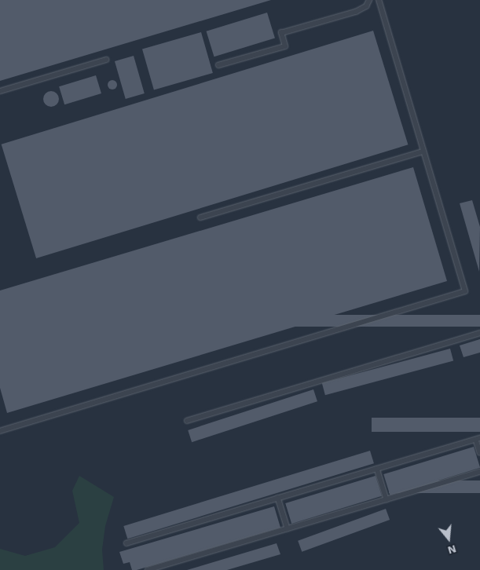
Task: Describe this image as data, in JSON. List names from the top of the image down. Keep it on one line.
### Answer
{"north":"bottom"}
